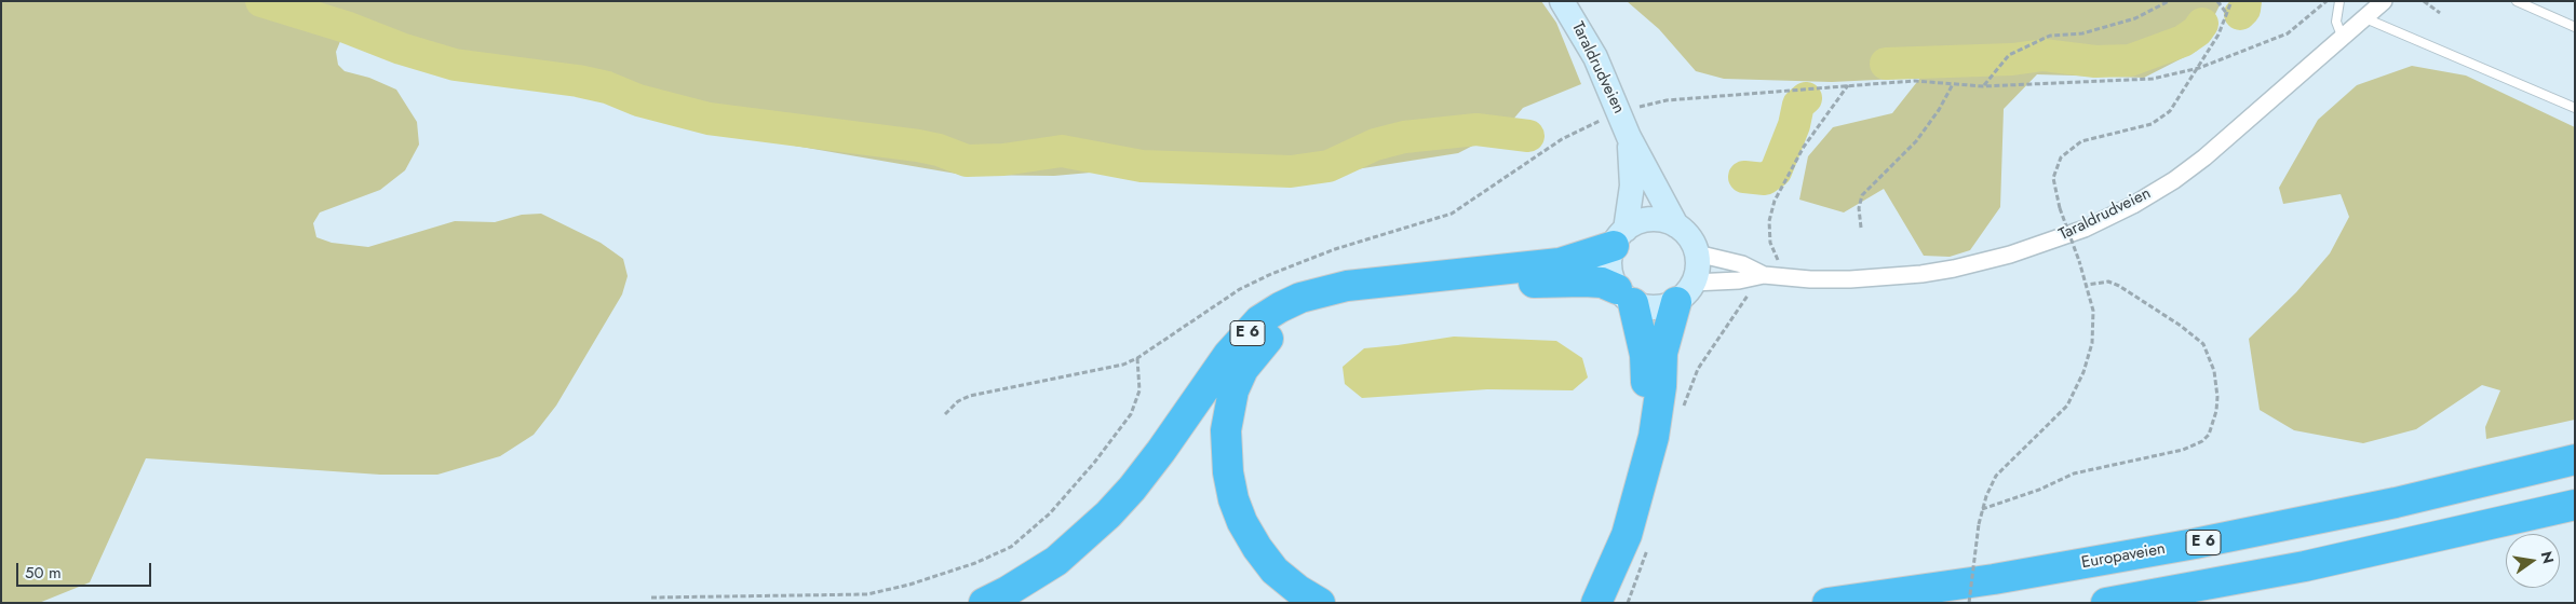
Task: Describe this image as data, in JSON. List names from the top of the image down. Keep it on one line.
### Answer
{"streets":{"highway":["E 6","Europaveien"],"main road":["Taraldrudveien"]},"crossings":[["Taraldrudveien","E 6"]],"scale_bar":"50 m","north":"right"}
